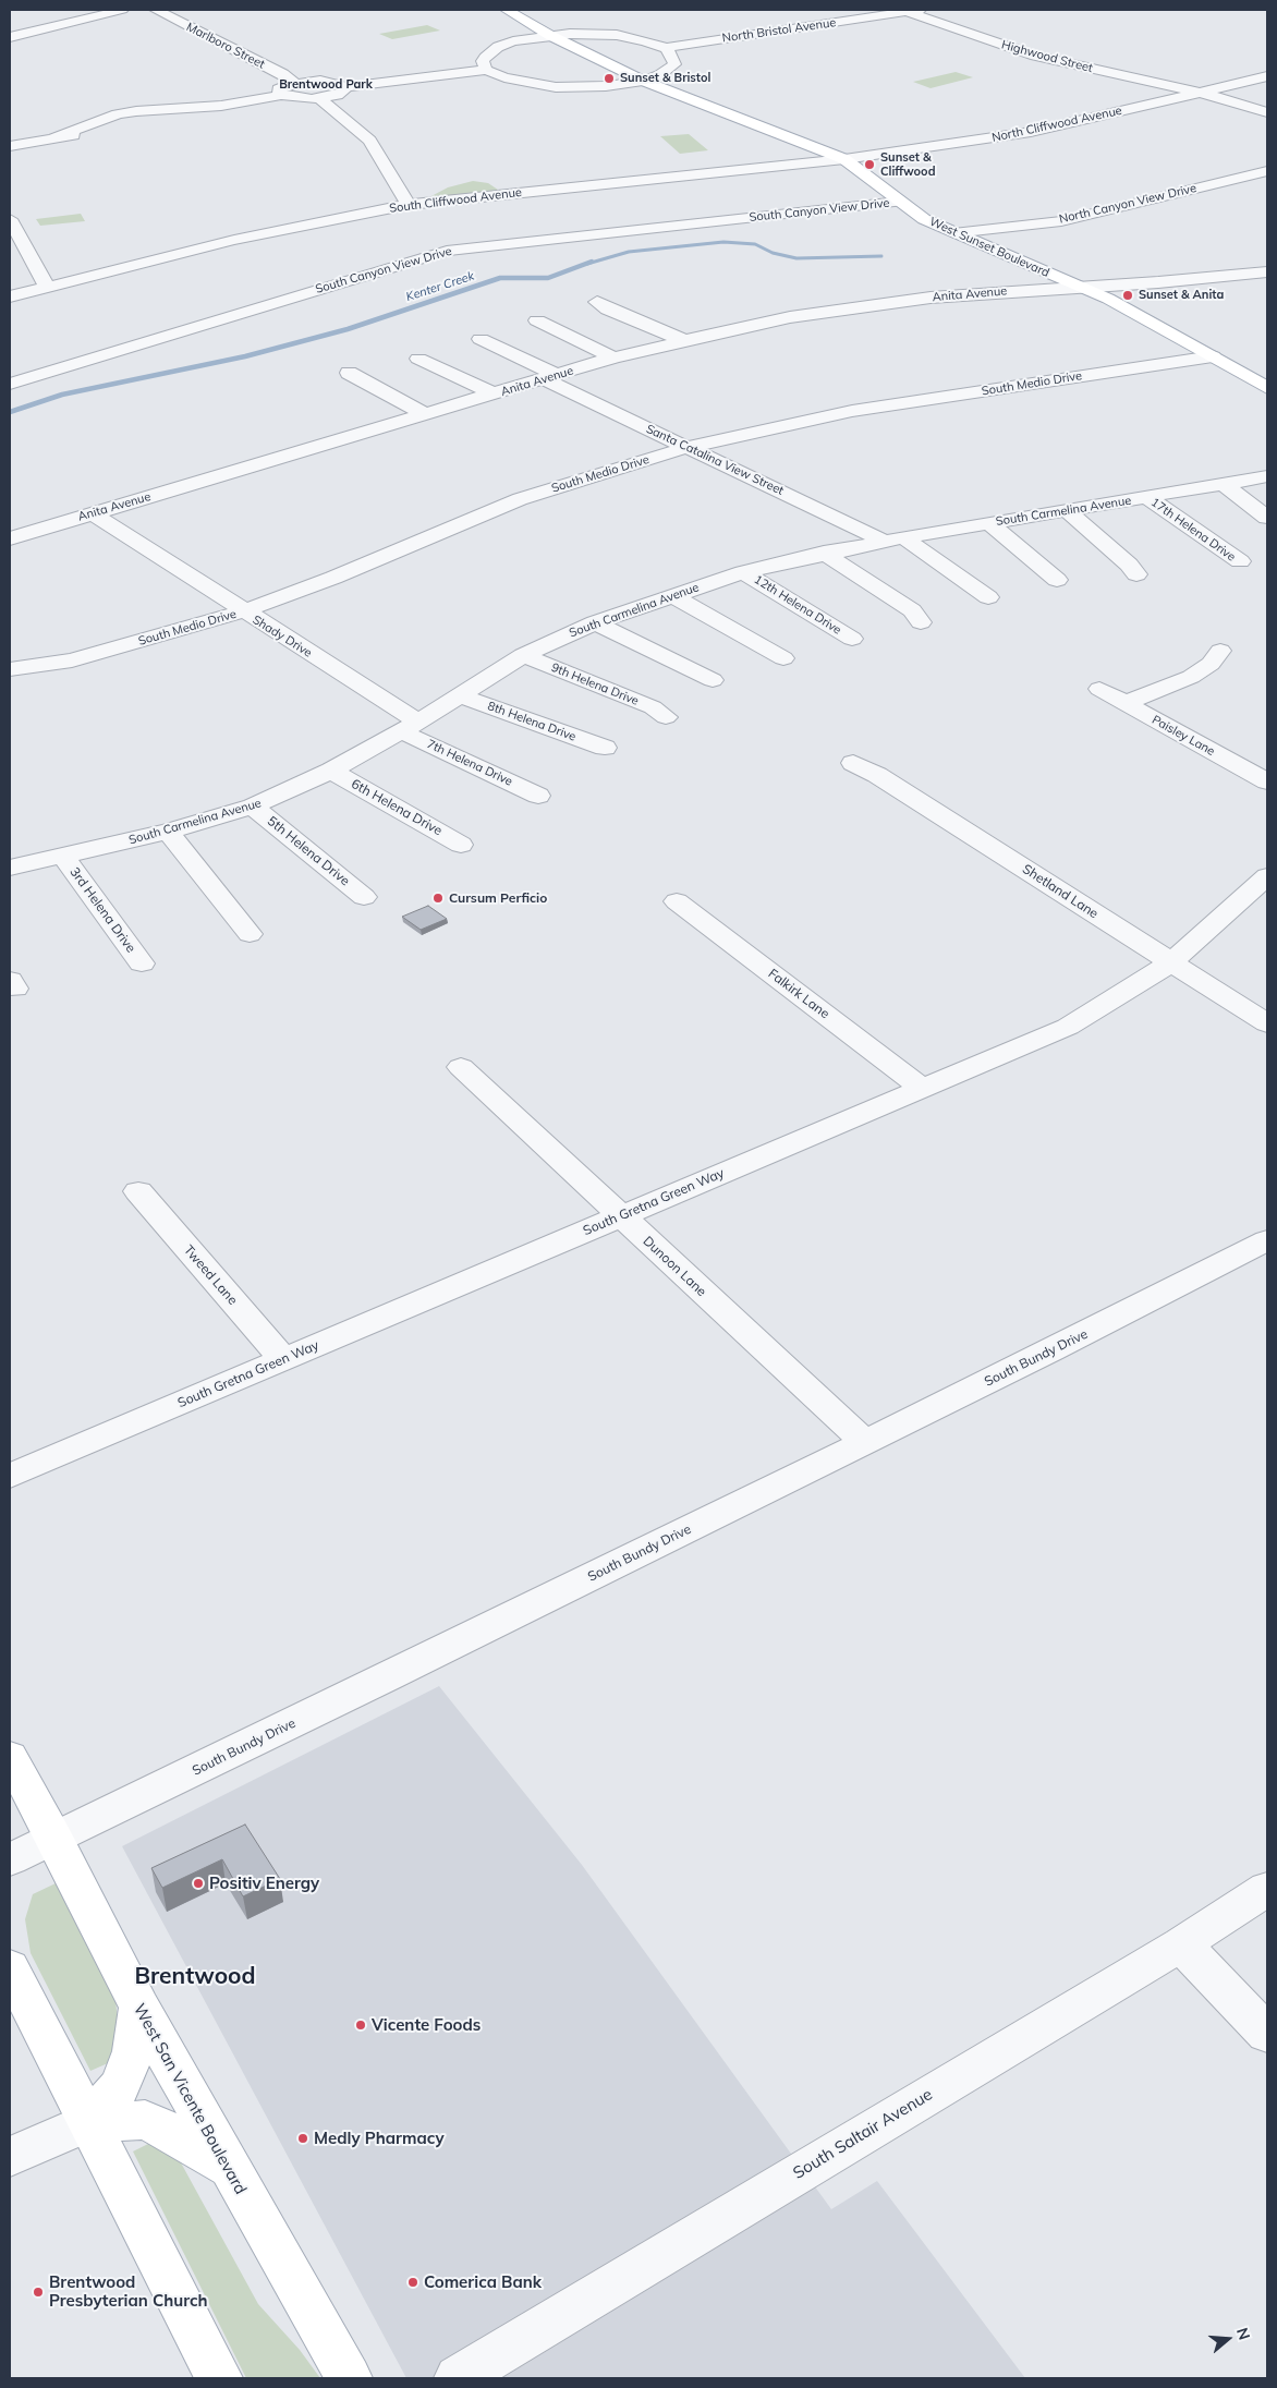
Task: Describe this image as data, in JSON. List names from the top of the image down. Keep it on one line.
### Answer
{"streets":{"main road":["West Sunset Boulevard","West San Vicente Boulevard"],"street":["North Bristol Avenue","Marlboro Street","Highwood Street","North Cliffwood Avenue","South Cliffwood Avenue","North Canyon View Drive","South Canyon View Drive","Anita Avenue","South Medio Drive","Santa Catalina View Street","South Carmelina Avenue","17th Helena Drive","12th Helena Drive","Shady Drive","9th Helena Drive","8th Helena Drive","Paisley Lane","7th Helena Drive","6th Helena Drive","5th Helena Drive","Shetland Lane","3rd Helena Drive","Falkirk Lane","South Gretna Green Way","Dunoon Lane","Tweed Lane","South Bundy Drive","South Saltair Avenue"]},"crossings":[["North Bristol Avenue","Highwood Street"],["Highwood Street","North Cliffwood Avenue"],["North Cliffwood Avenue","South Cliffwood Avenue"],["North Cliffwood Avenue","West Sunset Boulevard"],["South Cliffwood Avenue","West Sunset Boulevard"],["North Canyon View Drive","West Sunset Boulevard"],["South Canyon View Drive","West Sunset Boulevard"],["West Sunset Boulevard","Anita Avenue"],["West Sunset Boulevard","South Medio Drive"],["Anita Avenue","Santa Catalina View Street"],["Anita Avenue","Shady Drive"],["South Medio Drive","Santa Catalina View Street"],["South Medio Drive","Shady Drive"],["Santa Catalina View Street","South Carmelina Avenue"],["South Carmelina Avenue","17th Helena Drive"],["South Carmelina Avenue","12th Helena Drive"],["South Carmelina Avenue","Shady Drive"],["South Carmelina Avenue","9th Helena Drive"],["South Carmelina Avenue","8th Helena Drive"],["South Carmelina Avenue","7th Helena Drive"],["South Carmelina Avenue","6th Helena Drive"],["South Carmelina Avenue","5th Helena Drive"],["South Carmelina Avenue","3rd Helena Drive"],["Shady Drive","7th Helena Drive"],["Shetland Lane","South Gretna Green Way"],["Falkirk Lane","South Gretna Green Way"],["South Gretna Green Way","Dunoon Lane"],["South Gretna Green Way","Tweed Lane"],["Dunoon Lane","South Bundy Drive"],["South Bundy Drive","West San Vicente Boulevard"]],"districts":["Brentwood Park","Brentwood"],"water":["Kenter Creek"],"places":["Sunset & Bristol","Sunset & Cliffwood","Sunset & Anita","Cursum Perficio","Positiv Energy","Vicente Foods","Medly Pharmacy","Comerica Bank","Brentwood Presbyterian Church"],"north":"right"}
